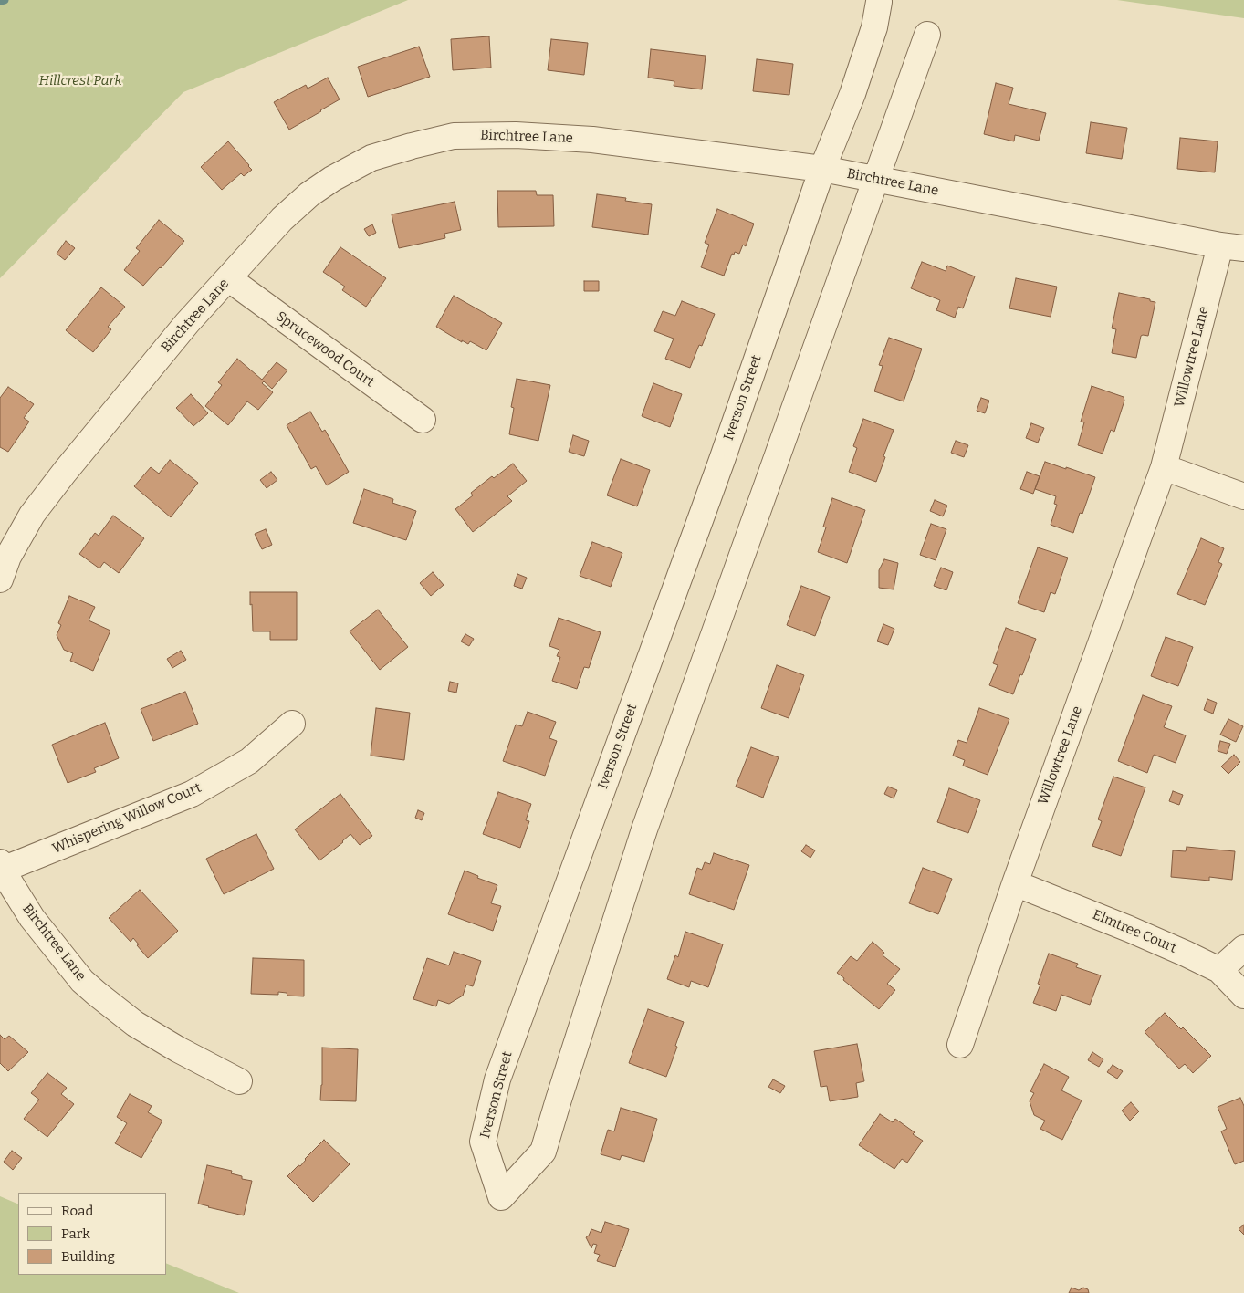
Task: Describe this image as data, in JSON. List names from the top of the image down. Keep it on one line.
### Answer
{"streets":{"street":["Birchtree Lane","Sprucewood Court","Willowtree Lane","Iverson Street","Whispering Willow Court","Elmtree Court"]},"crossings":[["Birchtree Lane","Sprucewood Court"],["Birchtree Lane","Willowtree Lane"],["Birchtree Lane","Iverson Street"],["Birchtree Lane","Whispering Willow Court"],["Willowtree Lane","Elmtree Court"]],"parks":["Hillcrest Park"],"legend":["Road","Park","Building"]}
